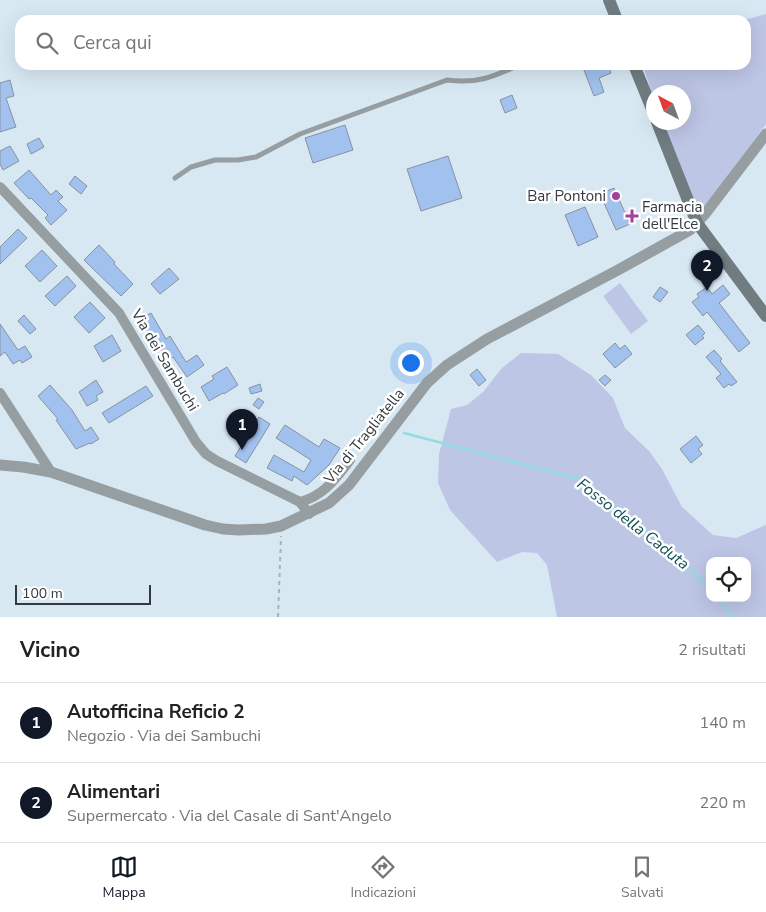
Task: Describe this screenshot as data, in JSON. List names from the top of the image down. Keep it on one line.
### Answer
{"streets":{"street":["Via dei Sambuchi","Via di Tragliatella"]},"crossings":[["Via dei Sambuchi","Via di Tragliatella"]],"water":["Fosso della Caduta"],"places":{"other":["Bar Pontoni"],"health":["Farmacia dell'Elce"]},"scale_bar":"100 m","north":"top left","page":{"search":"Cerca qui","pins":["2","1"],"scale":"100 m","heading":["Vicino","2 risultati"],"list":[{"mark":"1","name":"Autofficina Reficio 2","note":"Negozio · Via dei Sambuchi","value":"140 m"},{"mark":"2","name":"Alimentari","note":"Supermercato · Via del Casale di Sant'Angelo","value":"220 m"}],"nav":["Mappa","Indicazioni","Salvati"]}}
